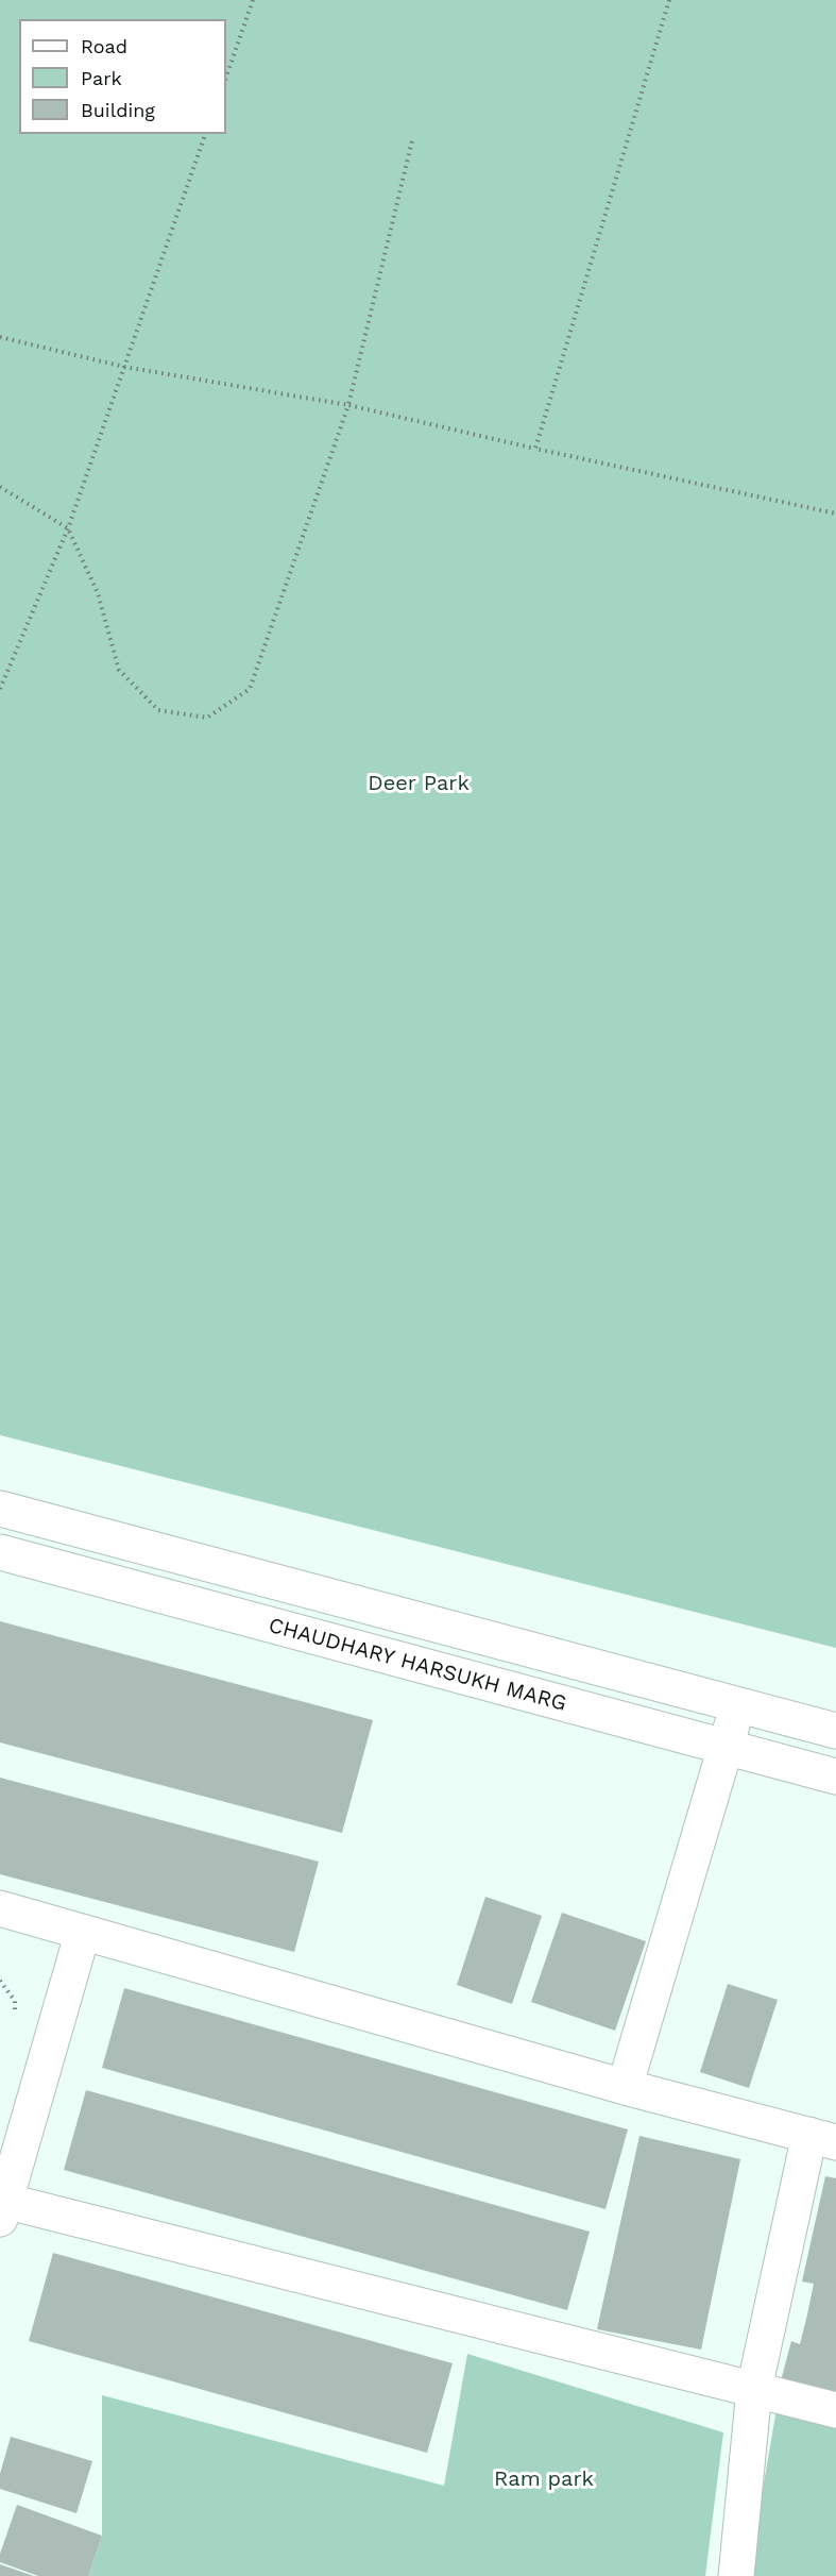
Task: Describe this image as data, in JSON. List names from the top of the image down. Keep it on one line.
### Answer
{"streets":{"street":["CHAUDHARY HARSUKH MARG"]},"parks":["Deer Park","Ram park"],"legend":["Road","Park","Building"]}
